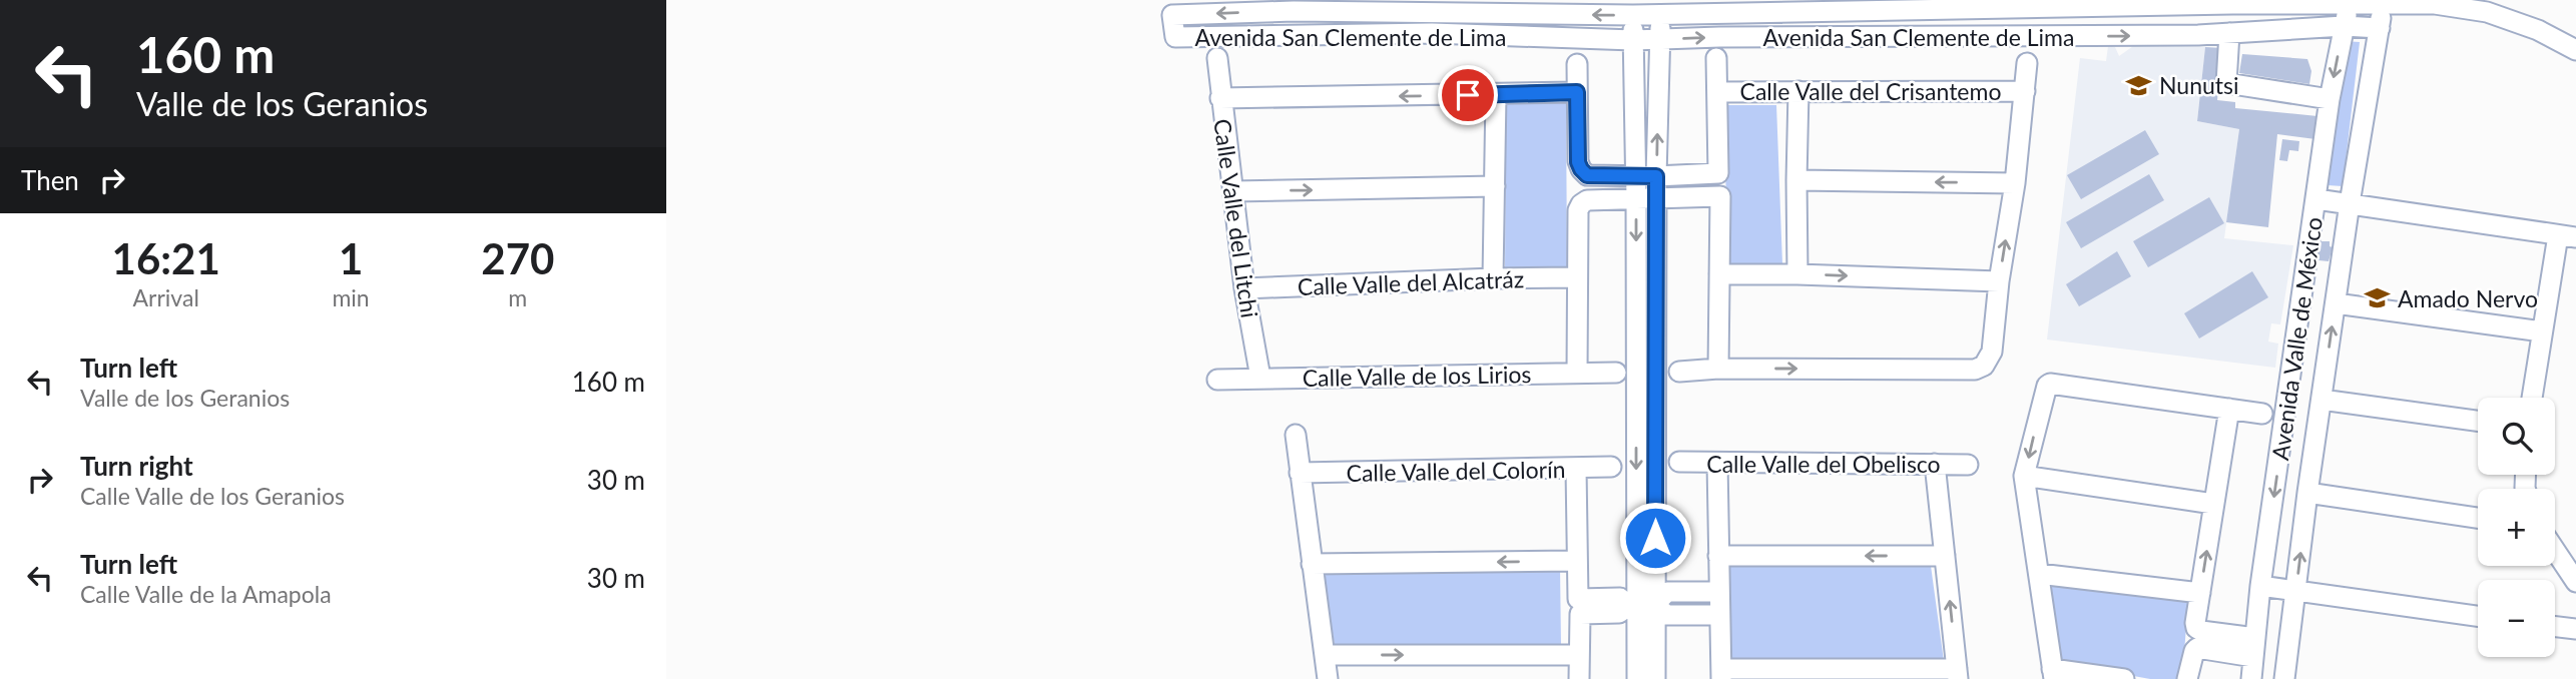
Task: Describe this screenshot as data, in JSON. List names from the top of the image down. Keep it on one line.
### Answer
{"streets":{"street":["Avenida San Clemente de Lima","Calle Valle del Crisantemo","Calle Valle del Litchi","Calle Valle del Alcatráz","Avenida Valle de México","Calle Valle de los Lirios","Calle Valle del Obelisco","Calle Valle del Colorín"]},"crossings":[["Avenida San Clemente de Lima","Avenida Valle de México"],["Calle Valle del Litchi","Calle Valle del Alcatráz"],["Calle Valle del Litchi","Calle Valle de los Lirios"]],"places":{"school or university":["Nunutsi","Amado Nervo"]},"page":{"turn":["160 m","Valle de los Geranios"],"then":"Then","eta":["16:21","Arrival","1","min","270","m"],"list":[{"name":"Turn left","note":"Valle de los Geranios","value":"160 m"},{"name":"Turn right","note":"Calle Valle de los Geranios","value":"30 m"},{"name":"Turn left","note":"Calle Valle de la Amapola","value":"30 m"}],"map_buttons":["+","−"]}}
